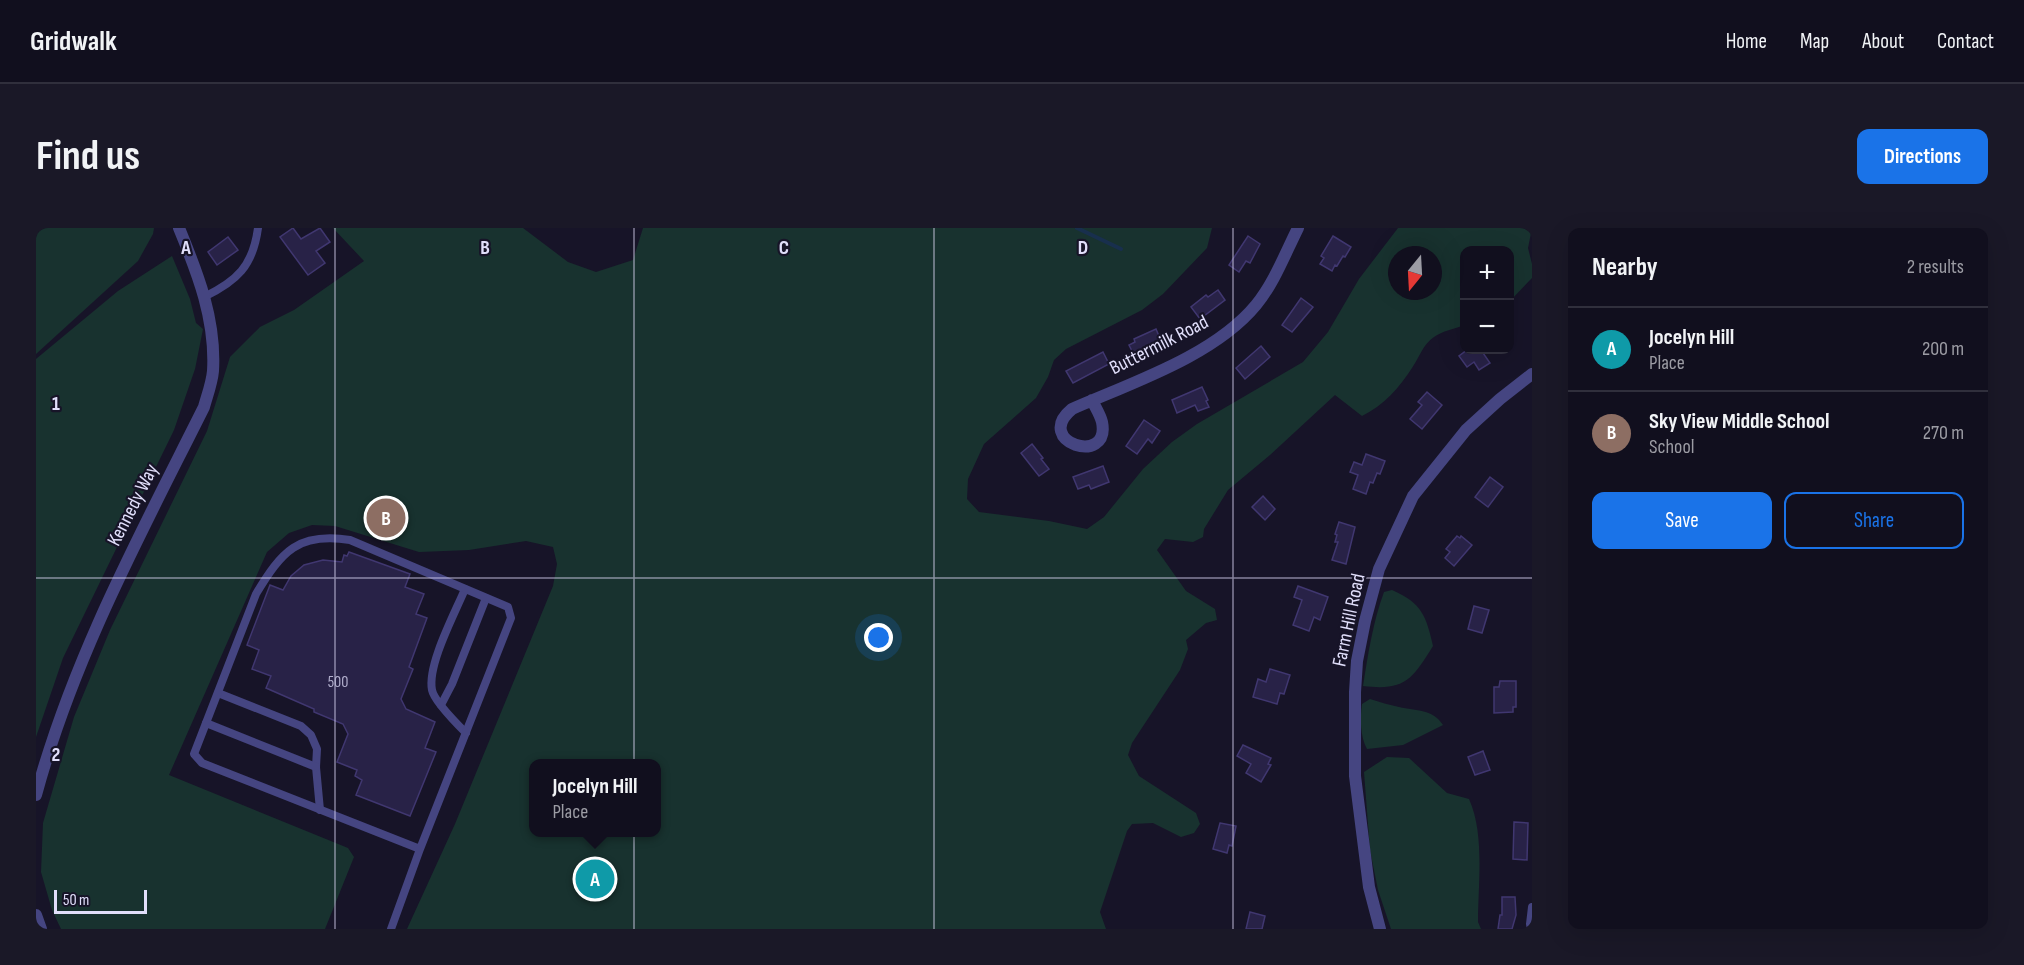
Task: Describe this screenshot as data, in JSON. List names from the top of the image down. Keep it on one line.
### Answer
{"streets":{"street":["Buttermilk Road","Kennedy Way","Farm Hill Road"]},"house_numbers":["500"],"scale_bar":"50 m","north":"bottom","page":{"header":"Gridwalk","nav":["Home","Map","About","Contact"],"buttons":["Directions",["Save","Share"]],"title":"Find us","heading":["Nearby","2 results"],"map_buttons":["+","−"],"list":[{"mark":"A","name":"Jocelyn Hill","note":"Place","value":"200 m"},{"mark":"B","name":"Sky View Middle School","note":"School","value":"270 m"}],"pins":["B","A"],"popup":["Jocelyn Hill","Place"],"scale":"50 m"},"grid":{"columns":["A","B","C","D"],"rows":["1","2"]}}
